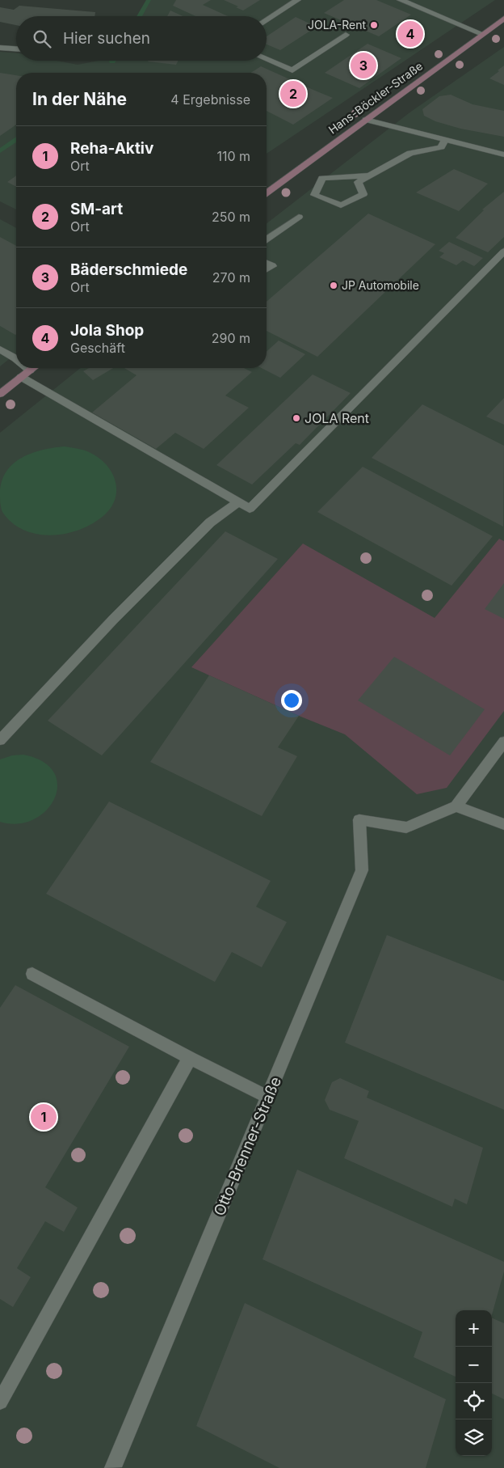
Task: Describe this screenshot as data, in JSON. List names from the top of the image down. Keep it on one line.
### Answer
{"streets":{"street":["Hans-Böckler-Straße","Otto-Brenner-Straße"]},"places":["JOLA-Rent","JP Automobile","JOLA Rent"],"page":{"search":"Hier suchen","pins":["4","3","2","1"],"heading":["In der Nähe","4 Ergebnisse"],"list":[{"mark":"1","name":"Reha-Aktiv","note":"Ort","value":"110 m"},{"mark":"2","name":"SM-art","note":"Ort","value":"250 m"},{"mark":"3","name":"Bäderschmiede","note":"Ort","value":"270 m"},{"mark":"4","name":"Jola Shop","note":"Geschäft","value":"290 m"}],"map_buttons":["+","−"]}}
